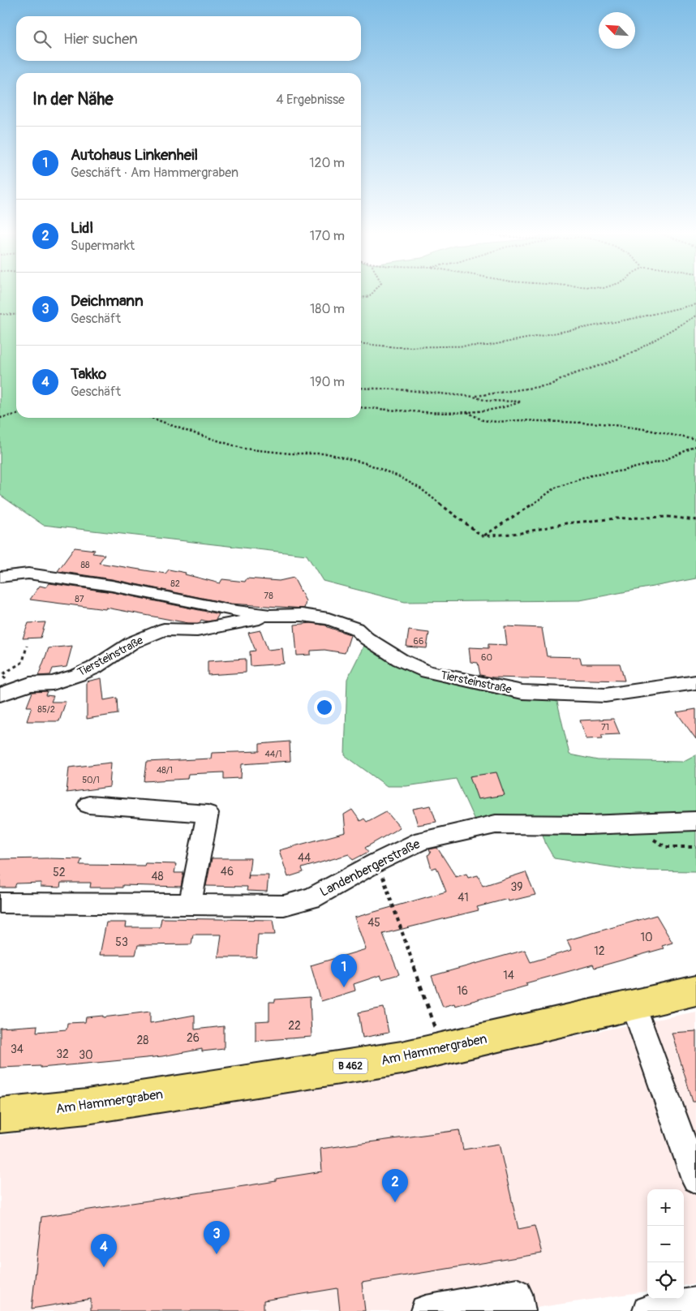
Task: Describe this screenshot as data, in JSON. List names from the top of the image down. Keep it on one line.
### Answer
{"streets":{"main road":["Am Hammergraben","B 462"],"street":["Tiersteinstraße","Landenbergerstraße"]},"house_numbers":["88","82","78","87","66","60","85/2","71","44/1","48/1","50/1","44","46","52","48","39","41","45","10","53","12","14","16","22","26","28","34","32","30"],"north":"top left","page":{"search":"Hier suchen","heading":["In der Nähe","4 Ergebnisse"],"list":[{"mark":"1","name":"Autohaus Linkenheil","note":"Geschäft · Am Hammergraben","value":"120 m"},{"mark":"2","name":"Lidl","note":"Supermarkt","value":"170 m"},{"mark":"3","name":"Deichmann","note":"Geschäft","value":"180 m"},{"mark":"4","name":"Takko","note":"Geschäft","value":"190 m"}],"pins":["1","2","3","4"],"map_buttons":["+","−"]}}
